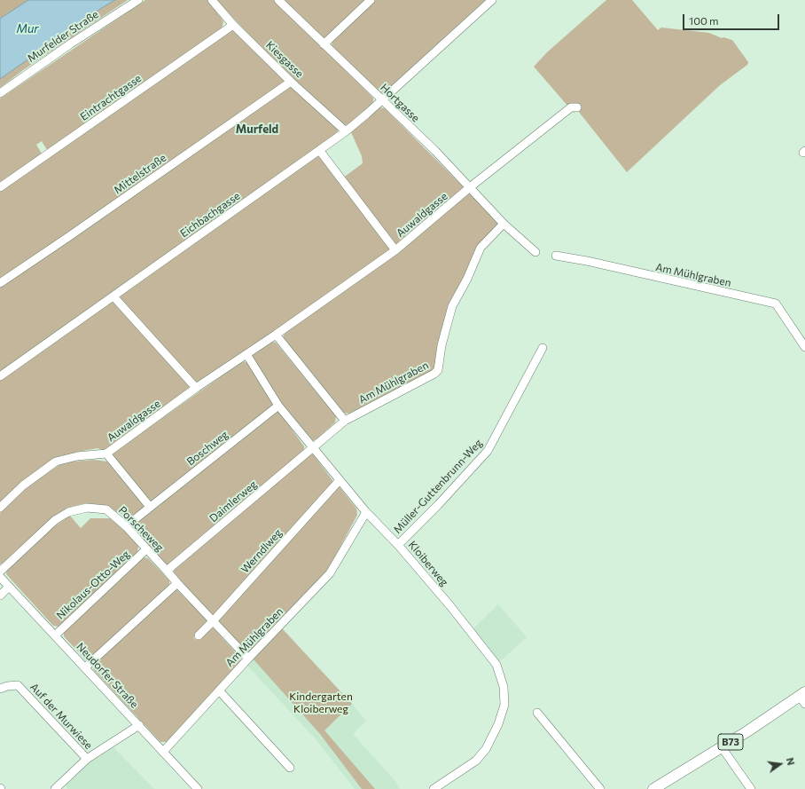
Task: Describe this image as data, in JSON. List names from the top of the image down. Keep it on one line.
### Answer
{"streets":{"main road":["B73"],"street":["Murfelder Straße","Kiesgasse","Eintrachtgasse","Hortgasse","Mittelstraße","Eichbachgasse","Auwaldgasse","Am Mühlgraben","Boschweg","Müller-Guttenbrunn-Weg","Daimlerweg","Porscheweg","Werndlweg","Kloiberweg","Nikolaus-Otto-Weg","Neudorfer Straße","Auf der Murwiese"]},"crossings":[["Kiesgasse","Eintrachtgasse"],["Kiesgasse","Mittelstraße"],["Kiesgasse","Eichbachgasse"],["Hortgasse","Eichbachgasse"],["Hortgasse","Auwaldgasse"],["Hortgasse","Am Mühlgraben"],["Auwaldgasse","Kloiberweg"],["Am Mühlgraben","Daimlerweg"],["Am Mühlgraben","Porscheweg"],["Am Mühlgraben","Kloiberweg"],["Am Mühlgraben","Neudorfer Straße"],["Boschweg","Porscheweg"],["Boschweg","Kloiberweg"],["Müller-Guttenbrunn-Weg","Kloiberweg"],["Daimlerweg","Porscheweg"],["Daimlerweg","Kloiberweg"],["Porscheweg","Werndlweg"],["Porscheweg","Nikolaus-Otto-Weg"],["Werndlweg","Kloiberweg"],["Nikolaus-Otto-Weg","Neudorfer Straße"]],"districts":["Murfeld"],"water":["Mur"],"parks":["Kindergarten Kloiberweg"],"scale_bar":"100 m","north":"right"}
